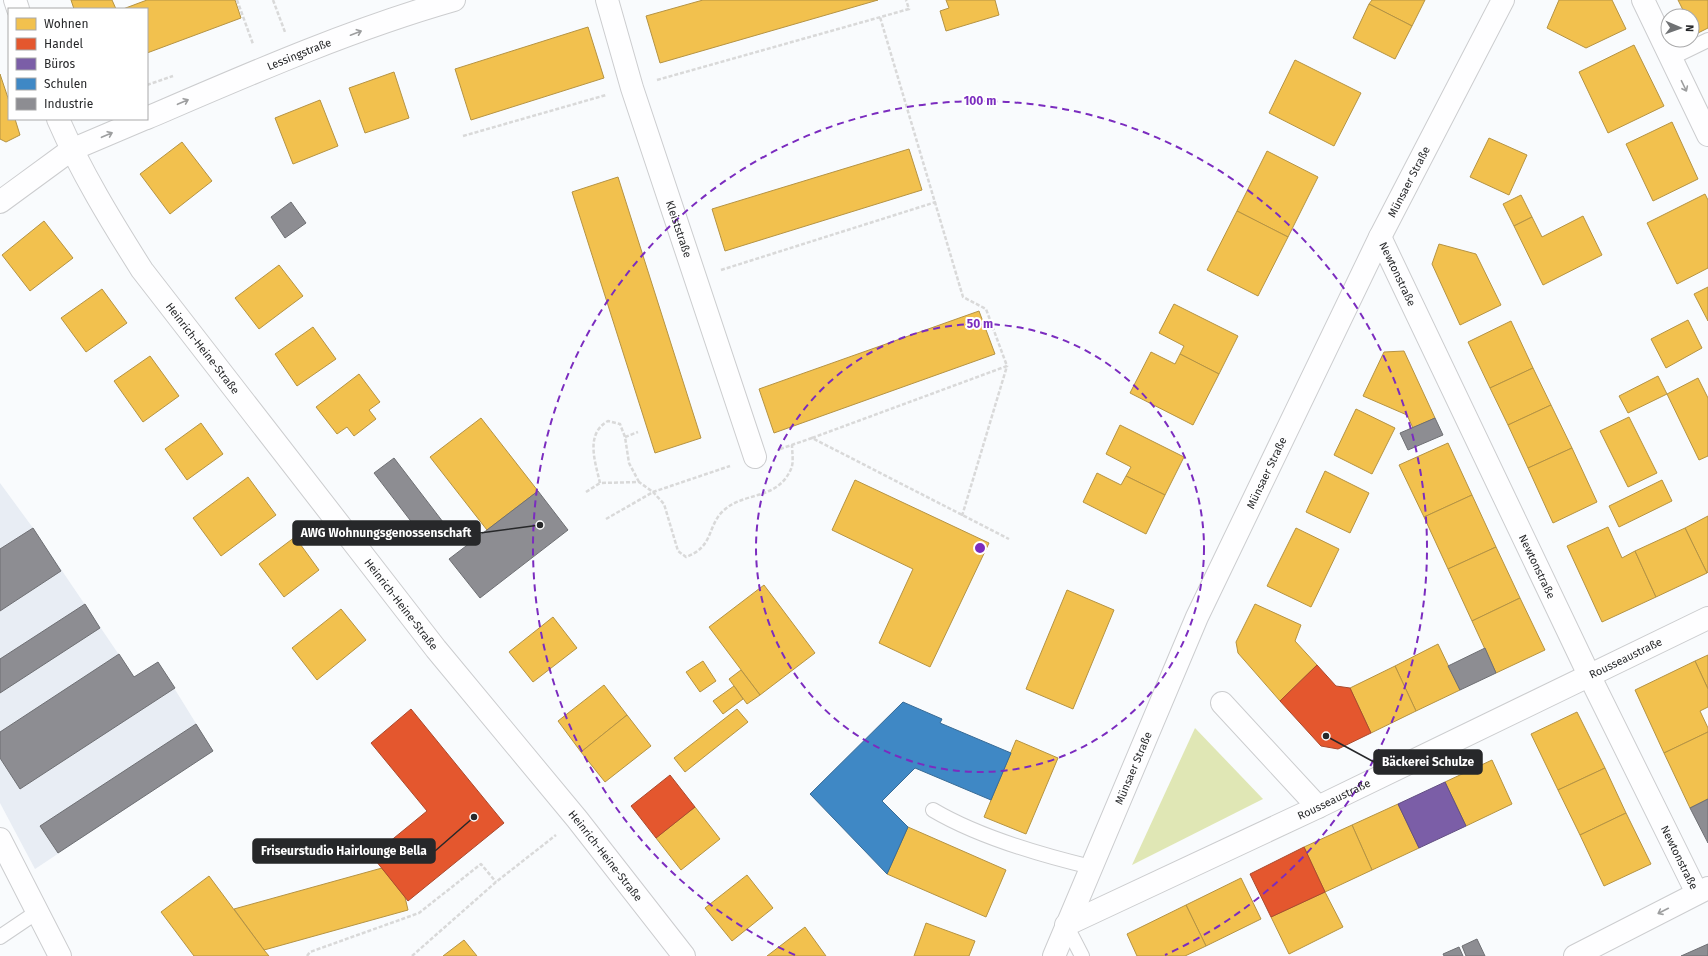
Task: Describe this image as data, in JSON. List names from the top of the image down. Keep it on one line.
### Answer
{"streets":{"street":["Lessingstraße","Münsaer Straße","Kleiststraße","Newtonstraße","Heinrich-Heine-Straße","Rousseaustraße"]},"crossings":[["Münsaer Straße","Newtonstraße"],["Münsaer Straße","Rousseaustraße"],["Newtonstraße","Rousseaustraße"]],"one_way":["Lessingstraße"],"places":["AWG Wohnungsgenossenschaft","Bäckerei Schulze","Friseurstudio Hairlounge Bella"],"legend":["Wohnen","Handel","Büros","Schulen","Industrie"],"north":"right","rings":["100 m","50 m"]}
